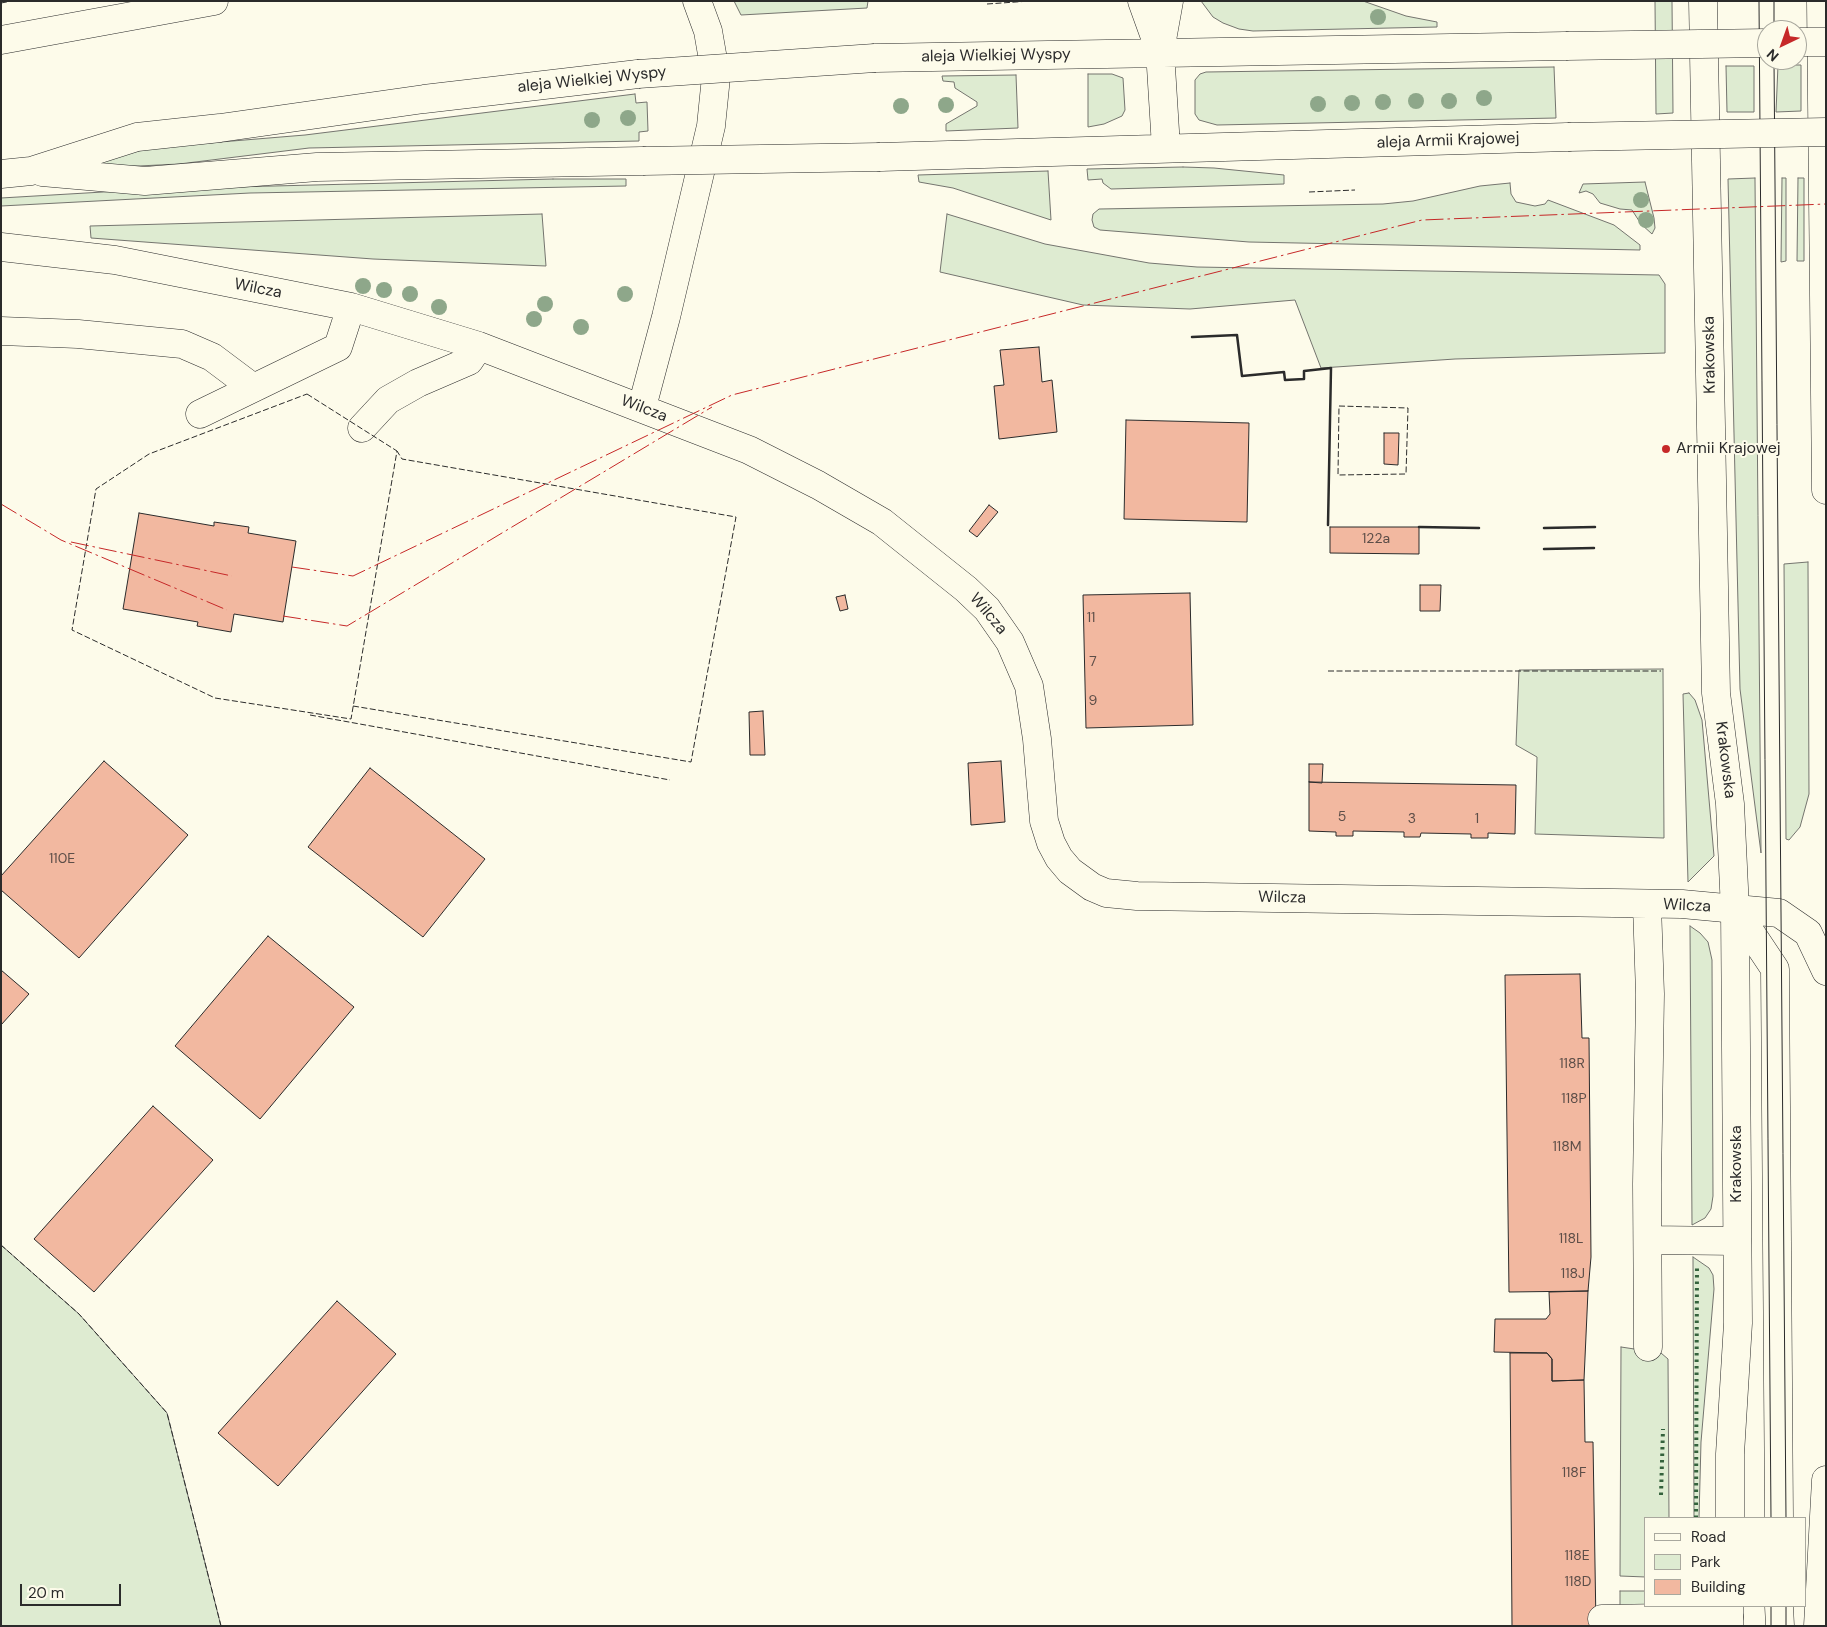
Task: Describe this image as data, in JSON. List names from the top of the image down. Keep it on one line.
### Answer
{"streets":{"main road":["aleja Wielkiej Wyspy","aleja Armii Krajowej","Wilcza","Krakowska"]},"crossings":[["aleja Wielkiej Wyspy","aleja Armii Krajowej"],["Wilcza","Krakowska"]],"places":["Armii Krajowej"],"house_numbers":["122a","11","7","9","5","3","1","110E","118R","118P","118M","118L","118J","118F","118E","118D"],"legend":["Road","Park","Building"],"scale_bar":"20 m","north":"bottom left"}
